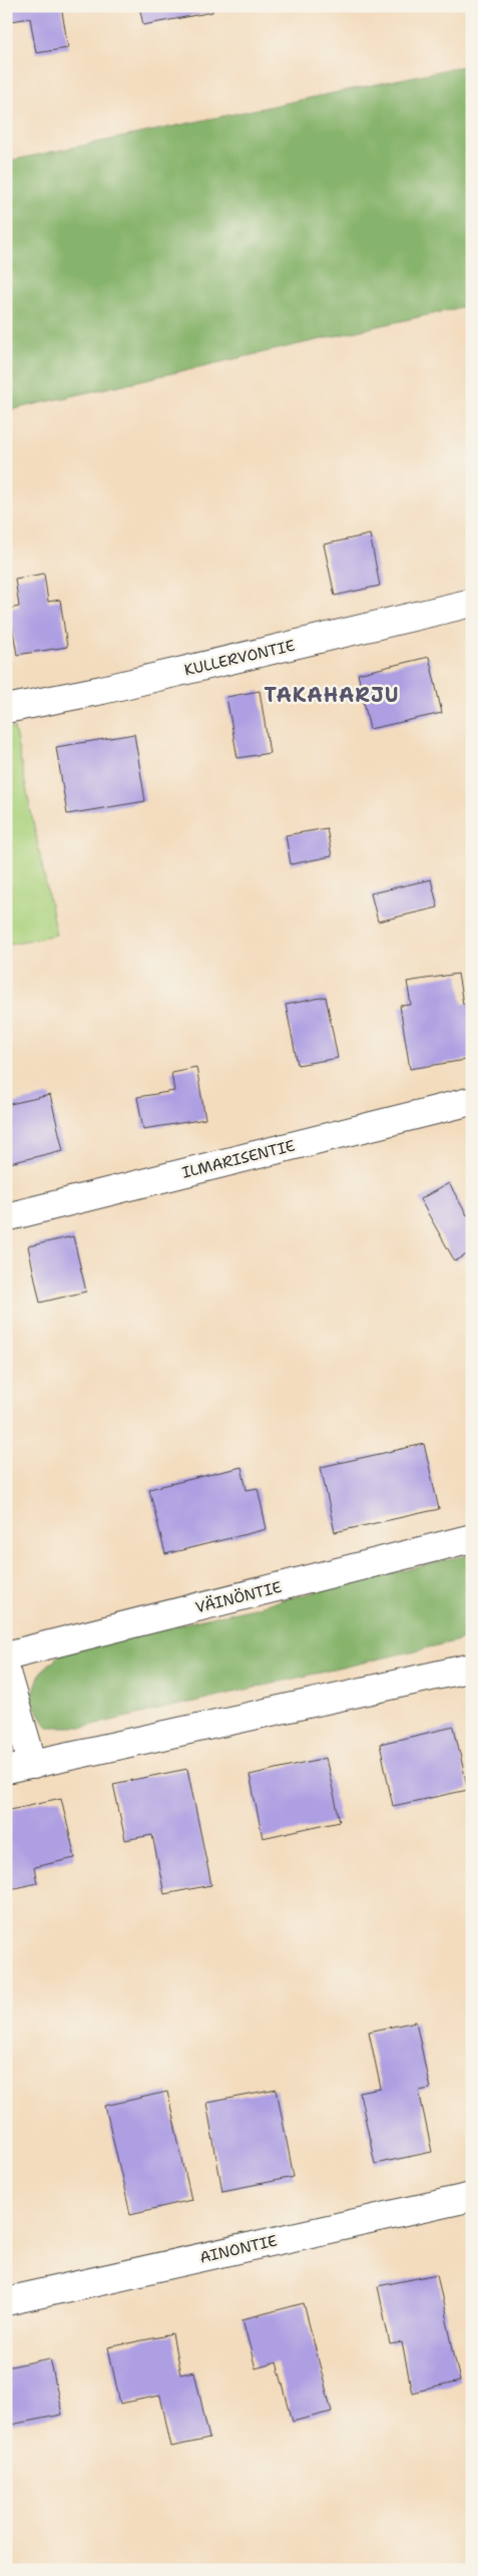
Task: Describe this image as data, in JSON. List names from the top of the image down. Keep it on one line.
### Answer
{"streets":{"street":["KULLERVONTIE","ILMARISENTIE","VÄINÖNTIE","AINONTIE"]},"districts":["TAKAHARJU"]}
